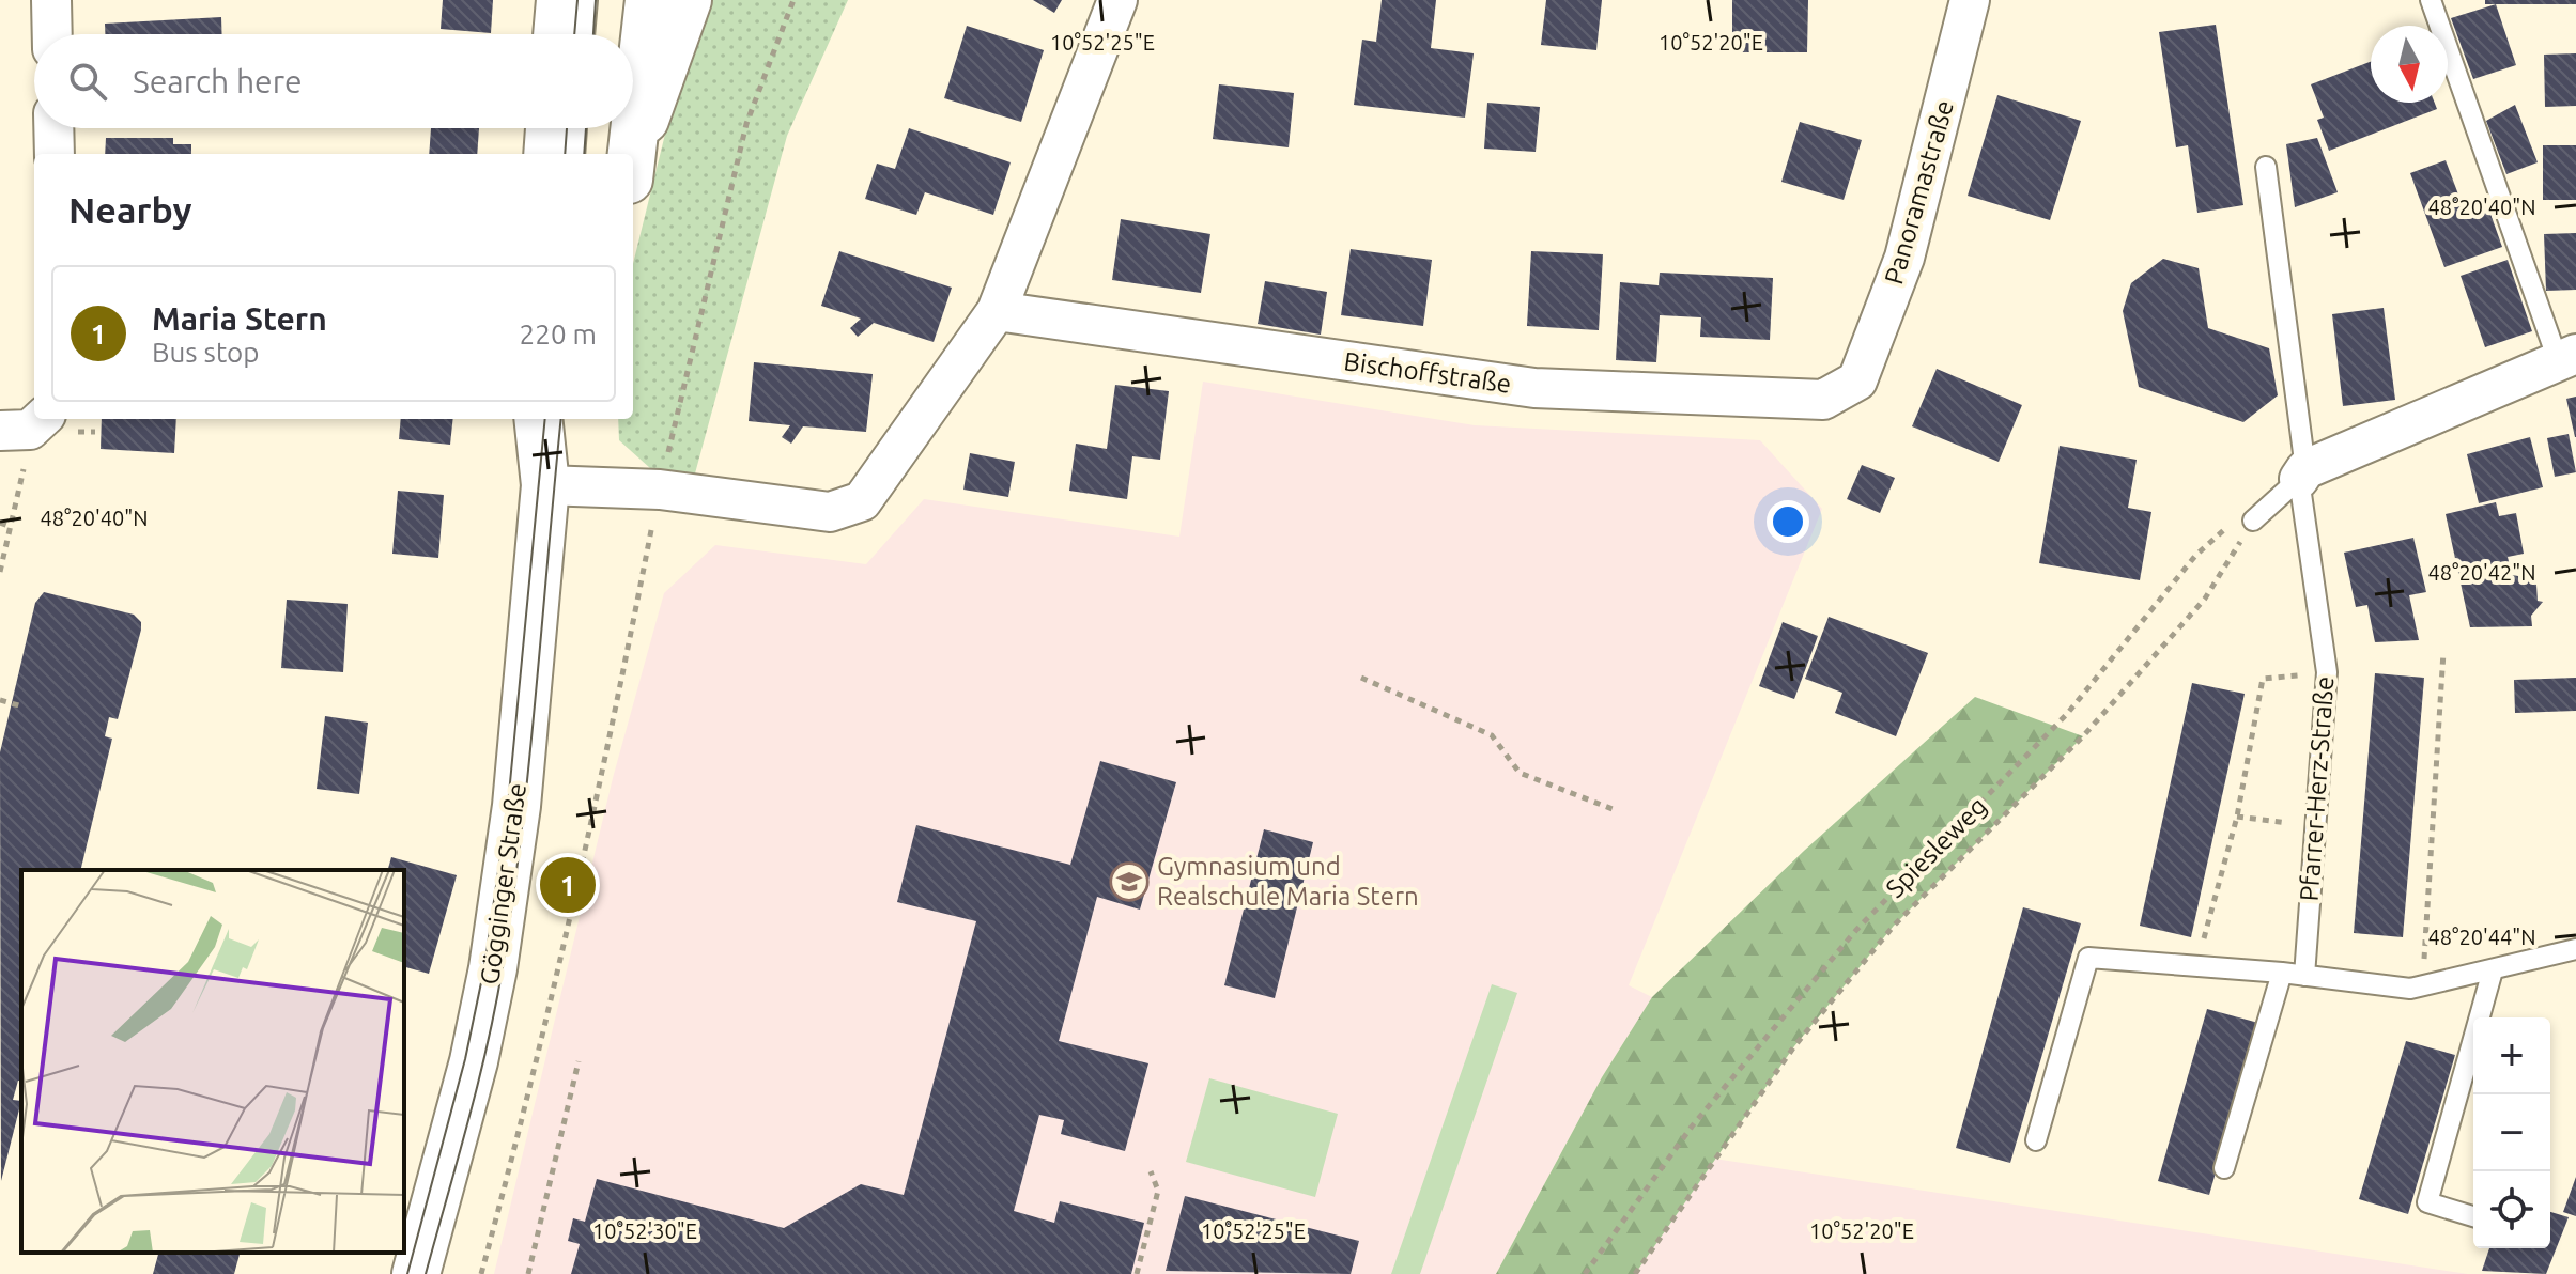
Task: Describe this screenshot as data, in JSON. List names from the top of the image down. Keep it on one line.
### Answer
{"streets":{"main road":["Gögginger Straße"],"street":["Panoramastraße","Bischoffstraße"],"lane":["Pfarrer-Herz-Straße"],"path":["Spiesleweg"]},"crossings":[["Panoramastraße","Bischoffstraße"]],"places":{"school or university":["Gymnasium und Realschule Maria Stern"]},"north":"bottom","page":{"search":"Search here","heading":"Nearby","list":[{"mark":"1","name":"Maria Stern","note":"Bus stop","value":"220 m"}],"pins":"1","map_buttons":["+","−"]},"coordinates":["10°52'25\"E","10°52'20\"E","48°20'40\"N","48°20'42\"N","48°20'44\"N","10°52'30\"E"]}
